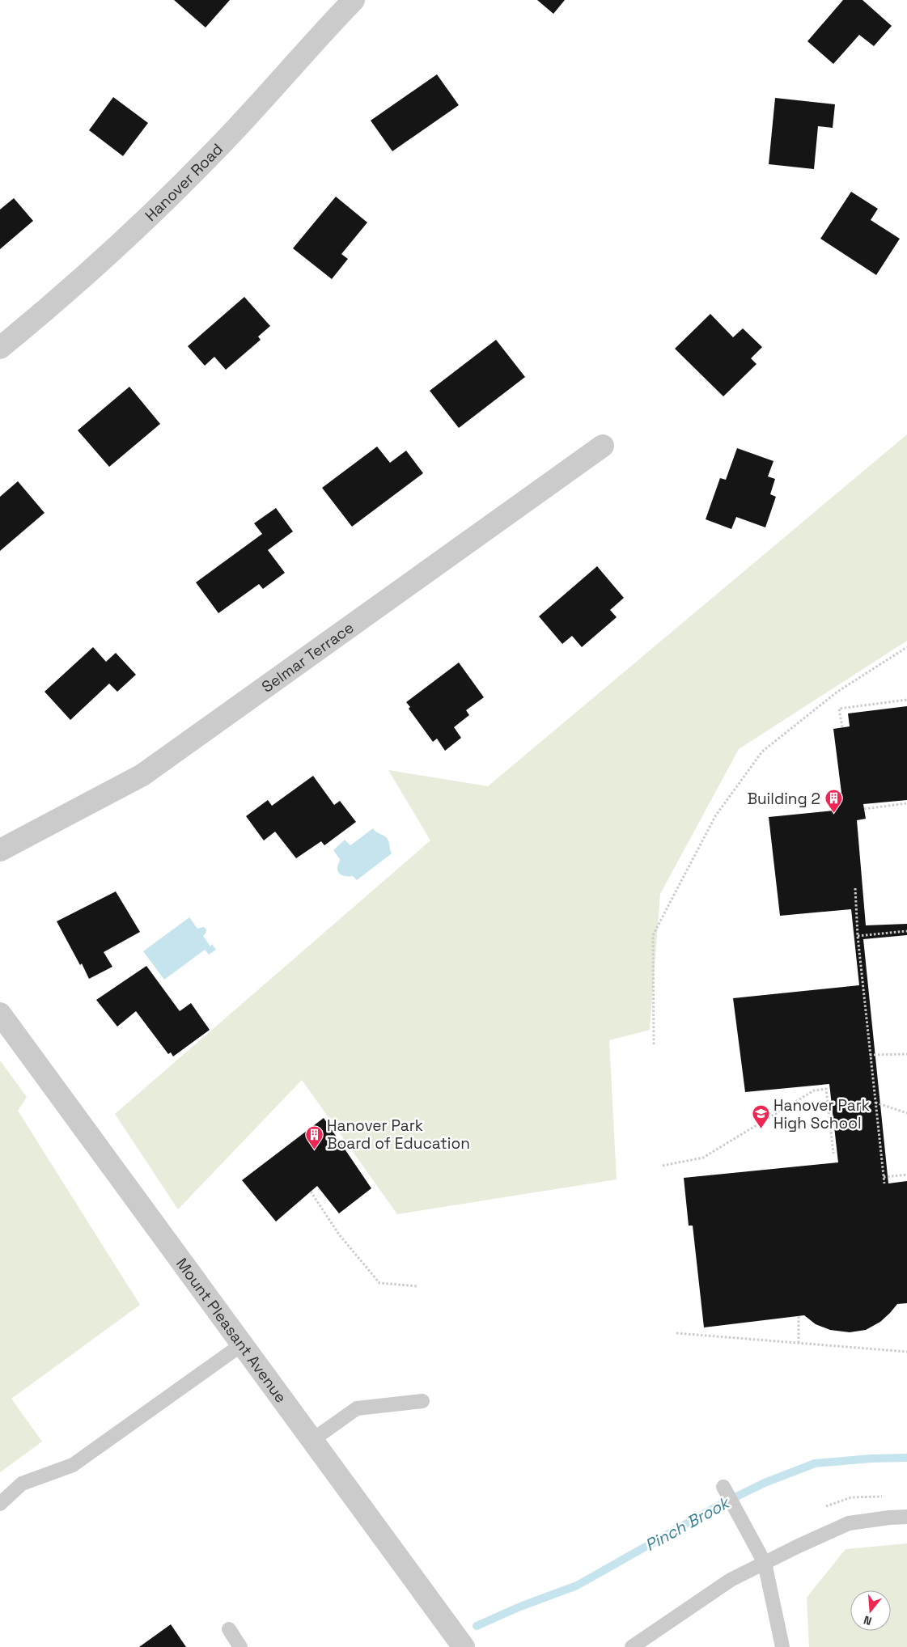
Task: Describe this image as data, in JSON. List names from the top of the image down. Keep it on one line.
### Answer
{"streets":{"street":["Hanover Road","Selmar Terrace","Mount Pleasant Avenue"]},"water":["Pinch Brook"],"places":{"building":["Building 2","Hanover Park Board of Education"],"school or university":["Hanover Park High School"]},"north":"bottom"}
